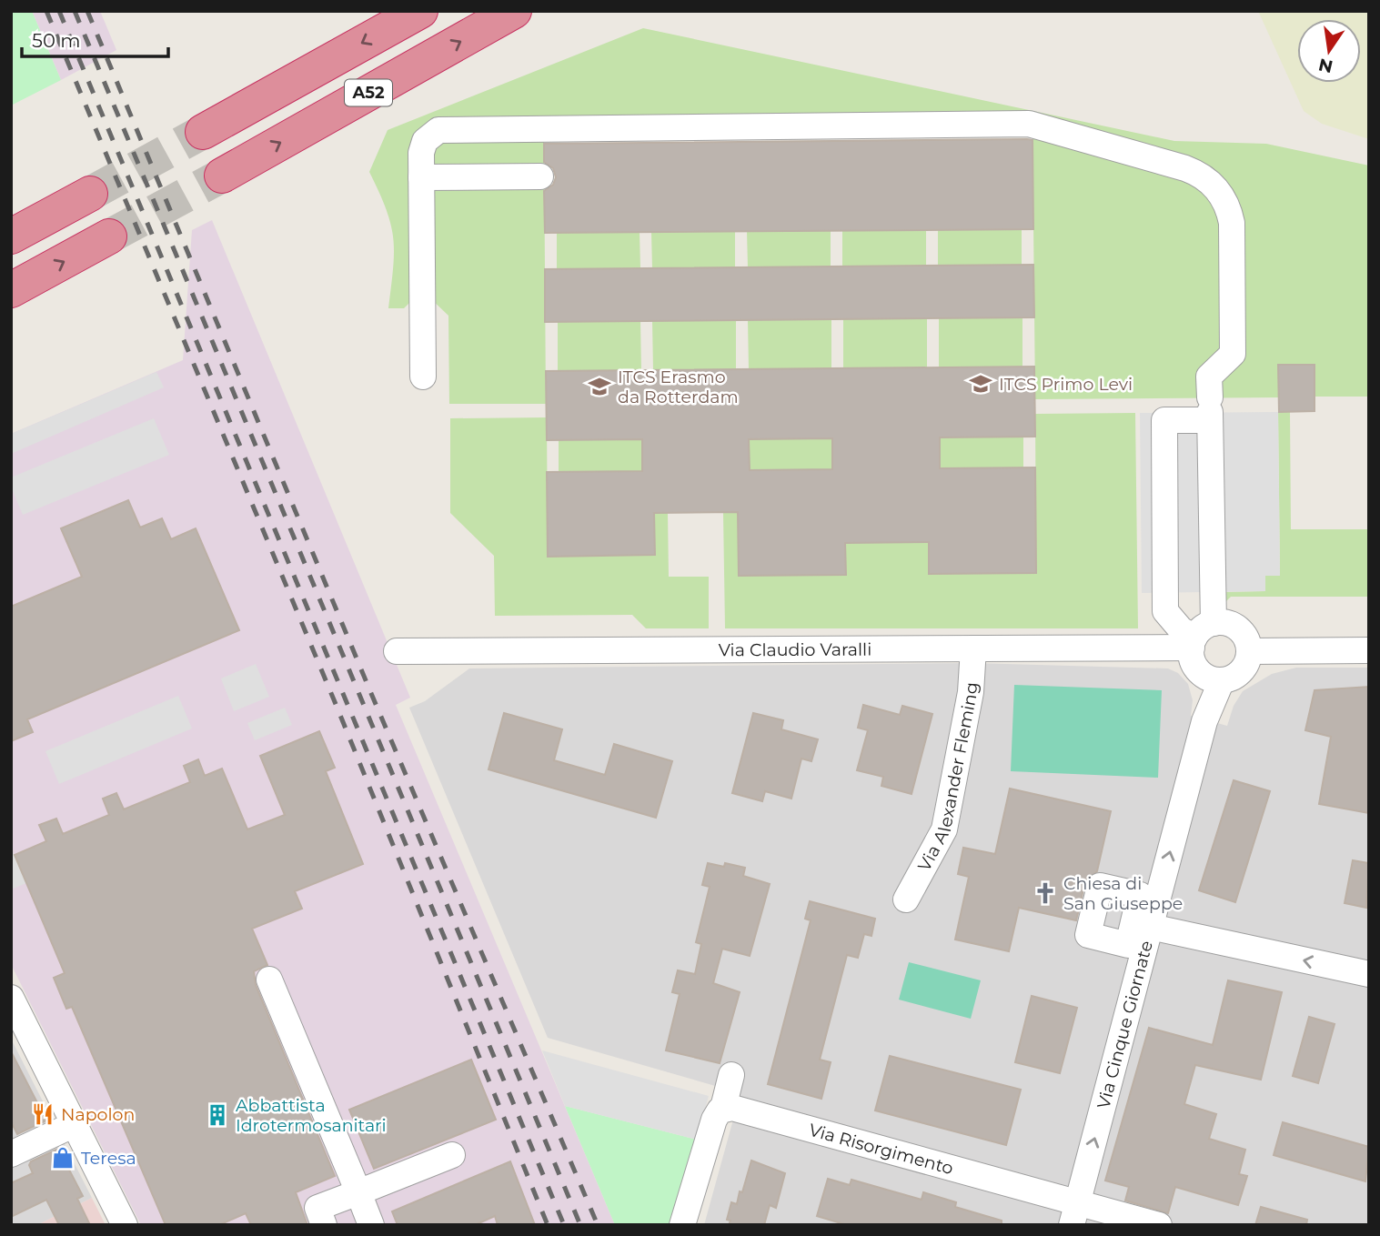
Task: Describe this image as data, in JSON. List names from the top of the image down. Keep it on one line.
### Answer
{"streets":{"highway":["A52"],"street":["Via Claudio Varalli","Via Alexander Fleming","Via Cinque Giornate","Via Risorgimento"]},"crossings":[["Via Claudio Varalli","Via Alexander Fleming"],["Via Claudio Varalli","Via Cinque Giornate"],["Via Cinque Giornate","Via Risorgimento"]],"one_way":["Via Cinque Giornate"],"places":{"school or university":["ITCS Primo Levi","ITCS Erasmo da Rotterdam"],"church":["Chiesa di San Giuseppe"],"restaurant":["Napolon"],"building":["Abbattista Idrotermosanitari"],"shop":["Teresa"]},"scale_bar":"50 m","north":"bottom"}
